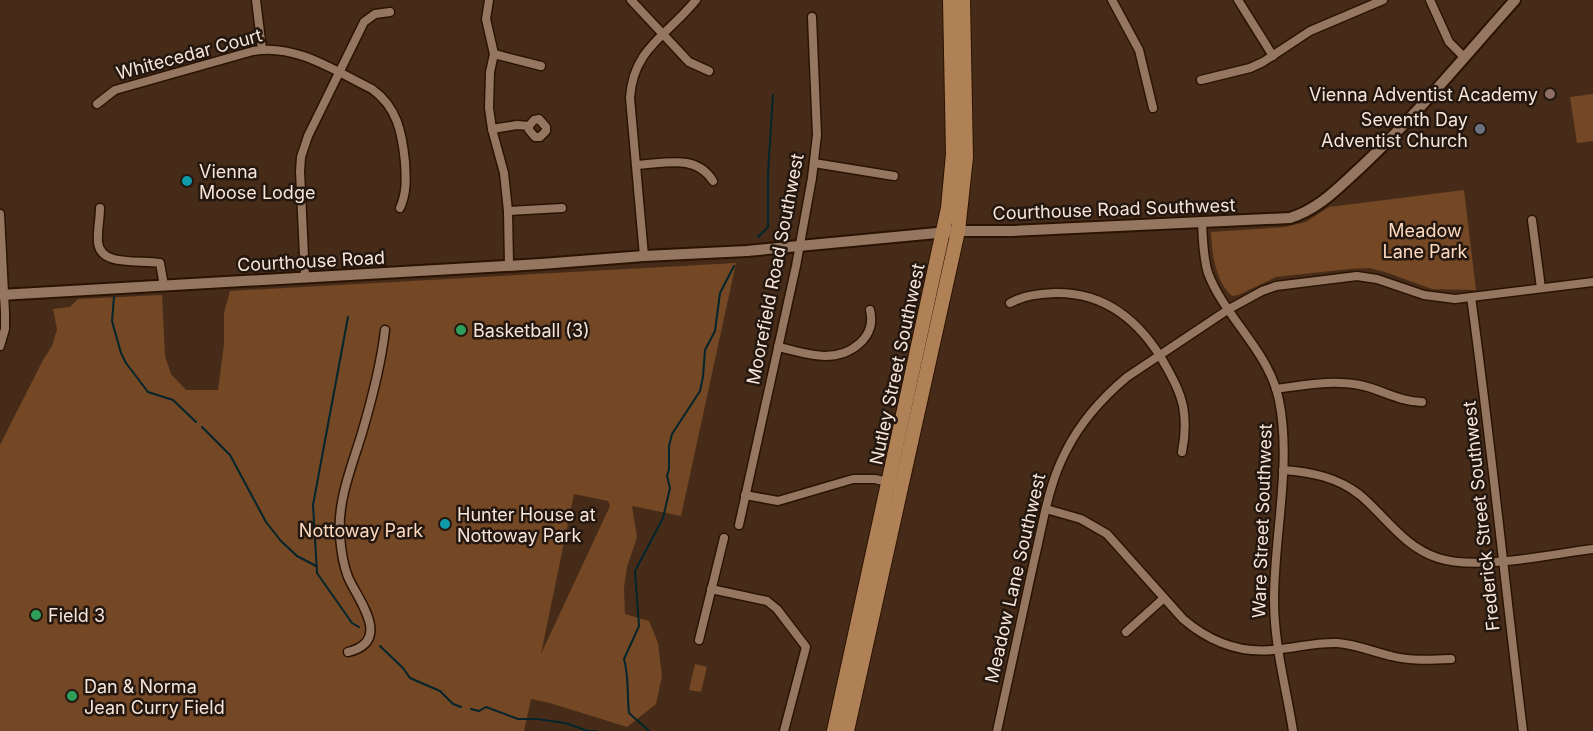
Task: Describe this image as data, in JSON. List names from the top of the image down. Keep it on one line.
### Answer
{"streets":{"main road":["Nutley Street Southwest"],"street":["Whitecedar Court","Courthouse Road Southwest","Courthouse Road","Moorefield Road Southwest","Frederick Street Southwest","Ware Street Southwest","Meadow Lane Southwest"]},"crossings":[["Courthouse Road Southwest","Courthouse Road"],["Courthouse Road Southwest","Moorefield Road Southwest"],["Courthouse Road Southwest","Nutley Street Southwest"],["Courthouse Road Southwest","Ware Street Southwest"],["Frederick Street Southwest","Meadow Lane Southwest"],["Ware Street Southwest","Meadow Lane Southwest"]],"parks":["Meadow Lane Park","Nottoway Park"],"places":["Vienna Adventist Academy","Seventh Day Adventist Church","Vienna Moose Lodge","Basketball (3)","Hunter House at Nottoway Park","Field 3","Dan & Norma Jean Curry Field"]}
